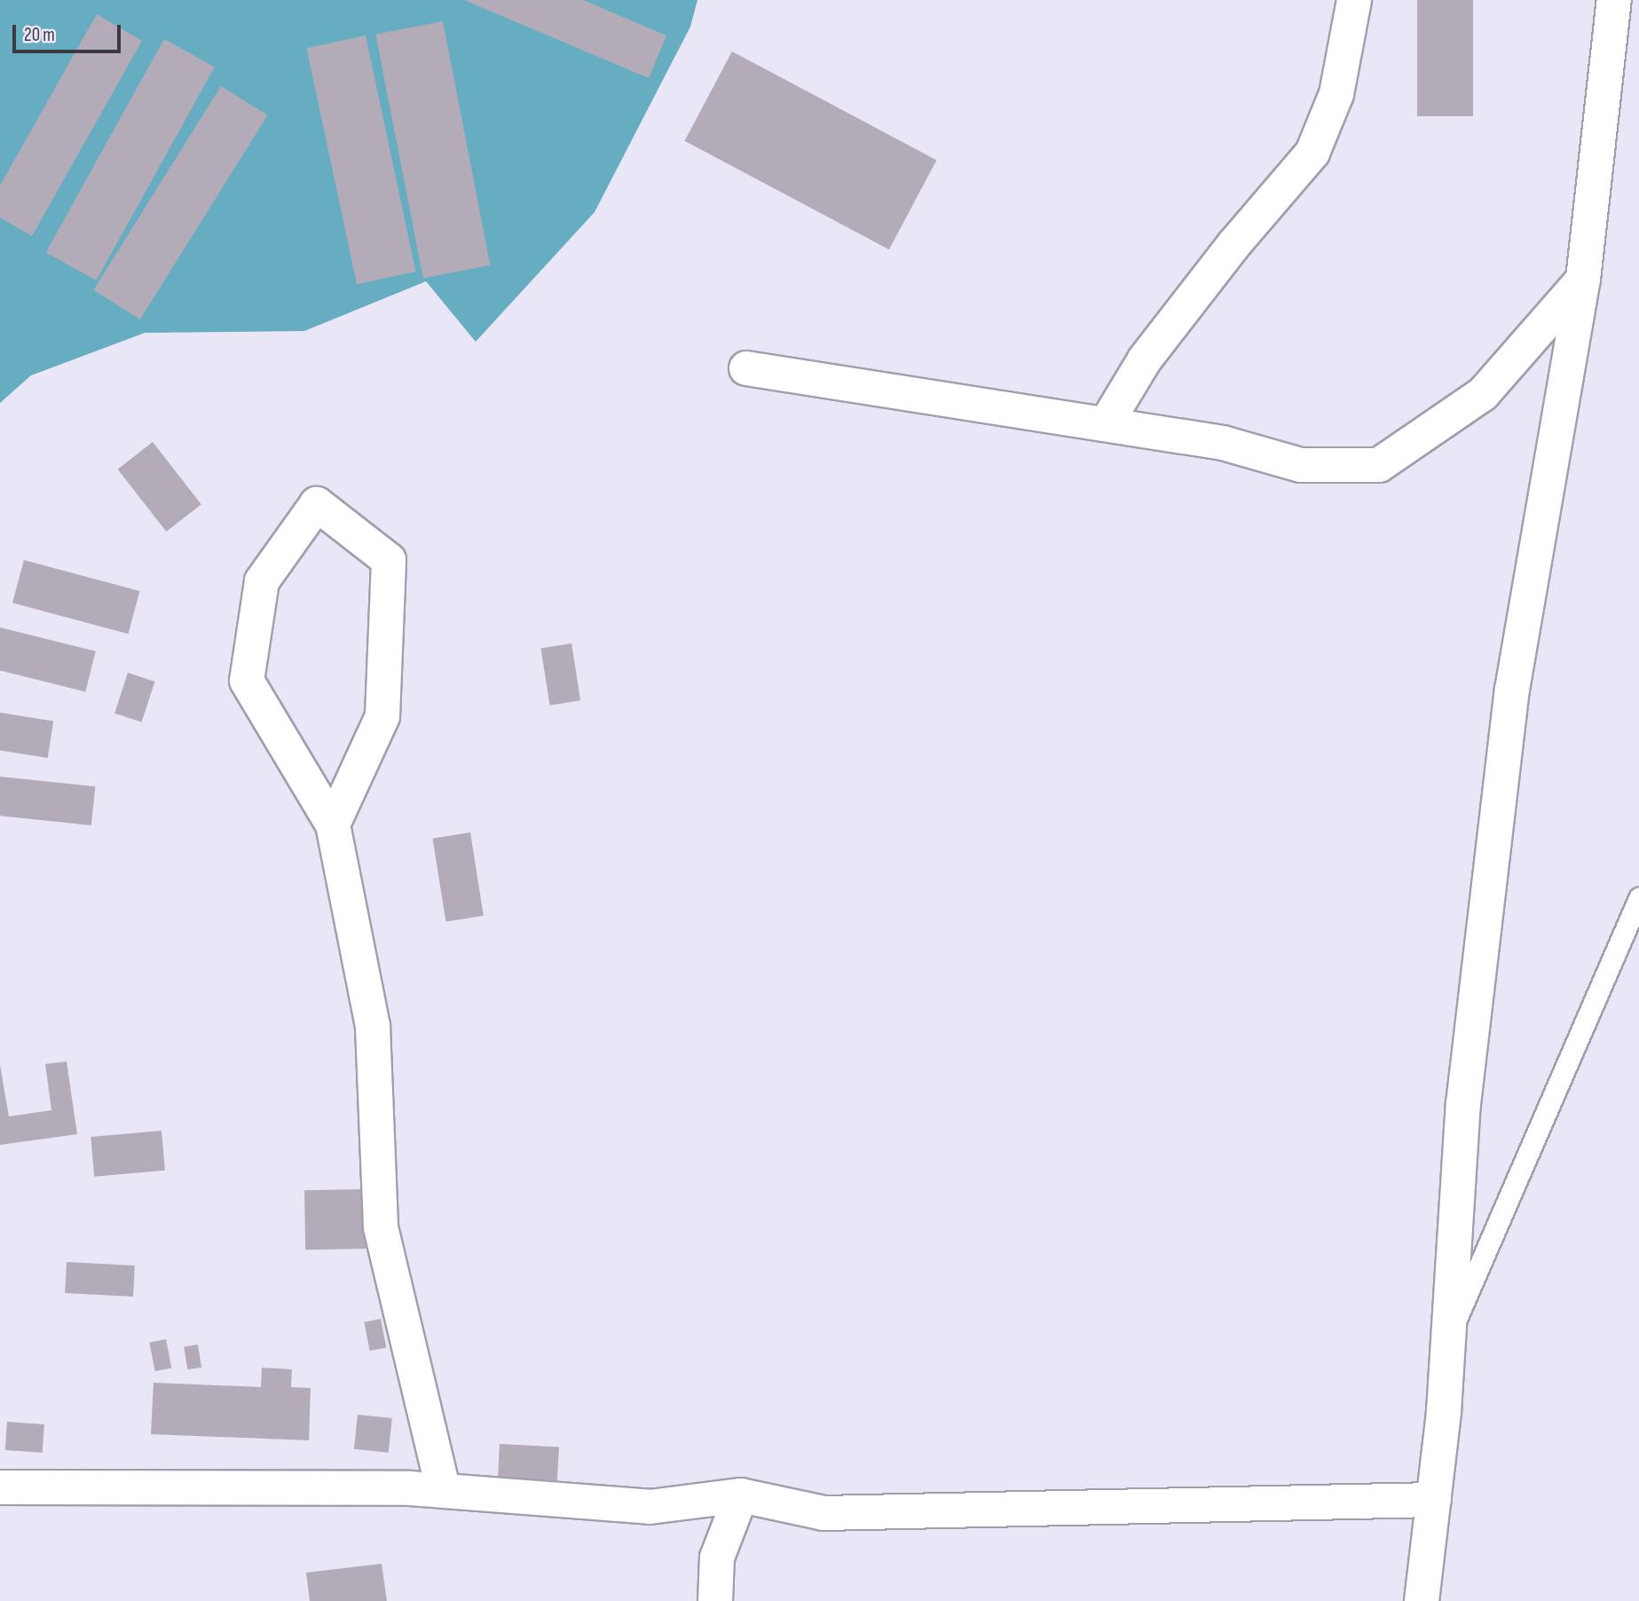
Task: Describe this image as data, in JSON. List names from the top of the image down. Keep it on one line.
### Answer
{"scale_bar":"20 m"}
